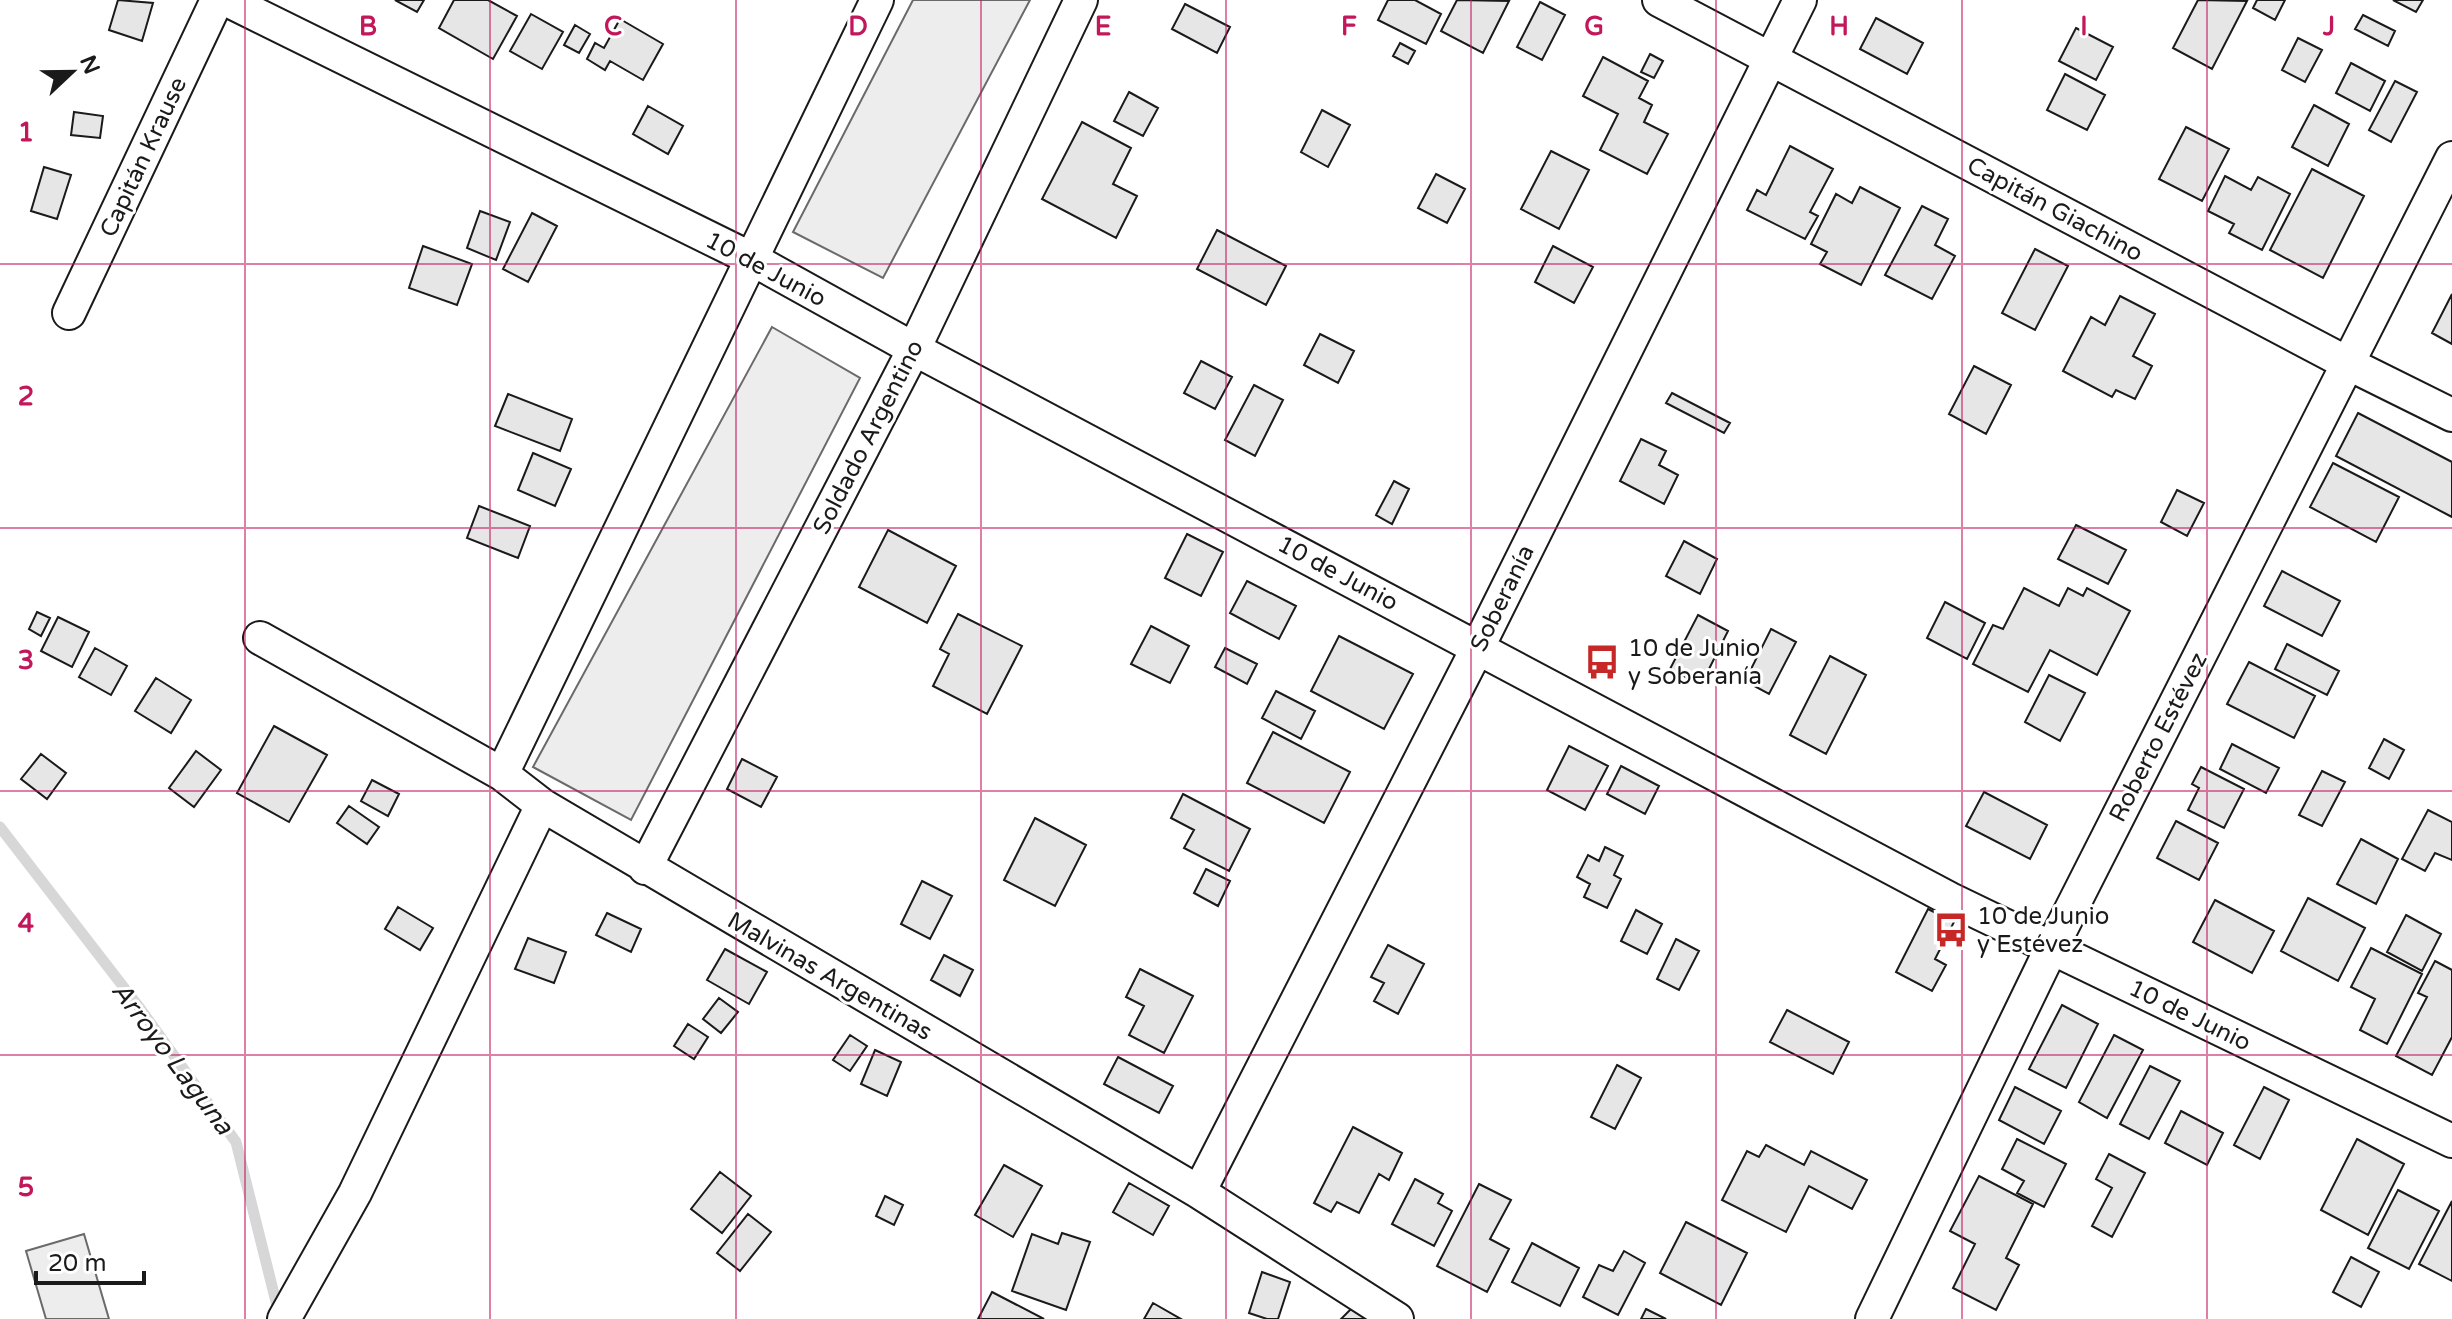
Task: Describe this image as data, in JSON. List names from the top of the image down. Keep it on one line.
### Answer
{"streets":{"street":["Capitán Krause","Capitán Giachino","10 de Junio","Soldado Argentino","Soberanía","Roberto Estévez","Malvinas Argentinas"]},"crossings":[["Capitán Giachino","Soberanía"],["Capitán Giachino","Roberto Estévez"],["10 de Junio","Soldado Argentino"],["10 de Junio","Soberanía"],["10 de Junio","Roberto Estévez"],["Soldado Argentino","Malvinas Argentinas"],["Soberanía","Malvinas Argentinas"]],"water":["Arroyo Laguna"],"places":{"bus stop":["10 de Junio y Soberanía","10 de Junio y Estévez"]},"scale_bar":"20 m","north":"right","grid":{"columns":["B","C","D","E","F","G","H","I","J"],"rows":["1","2","3","4","5"]}}
